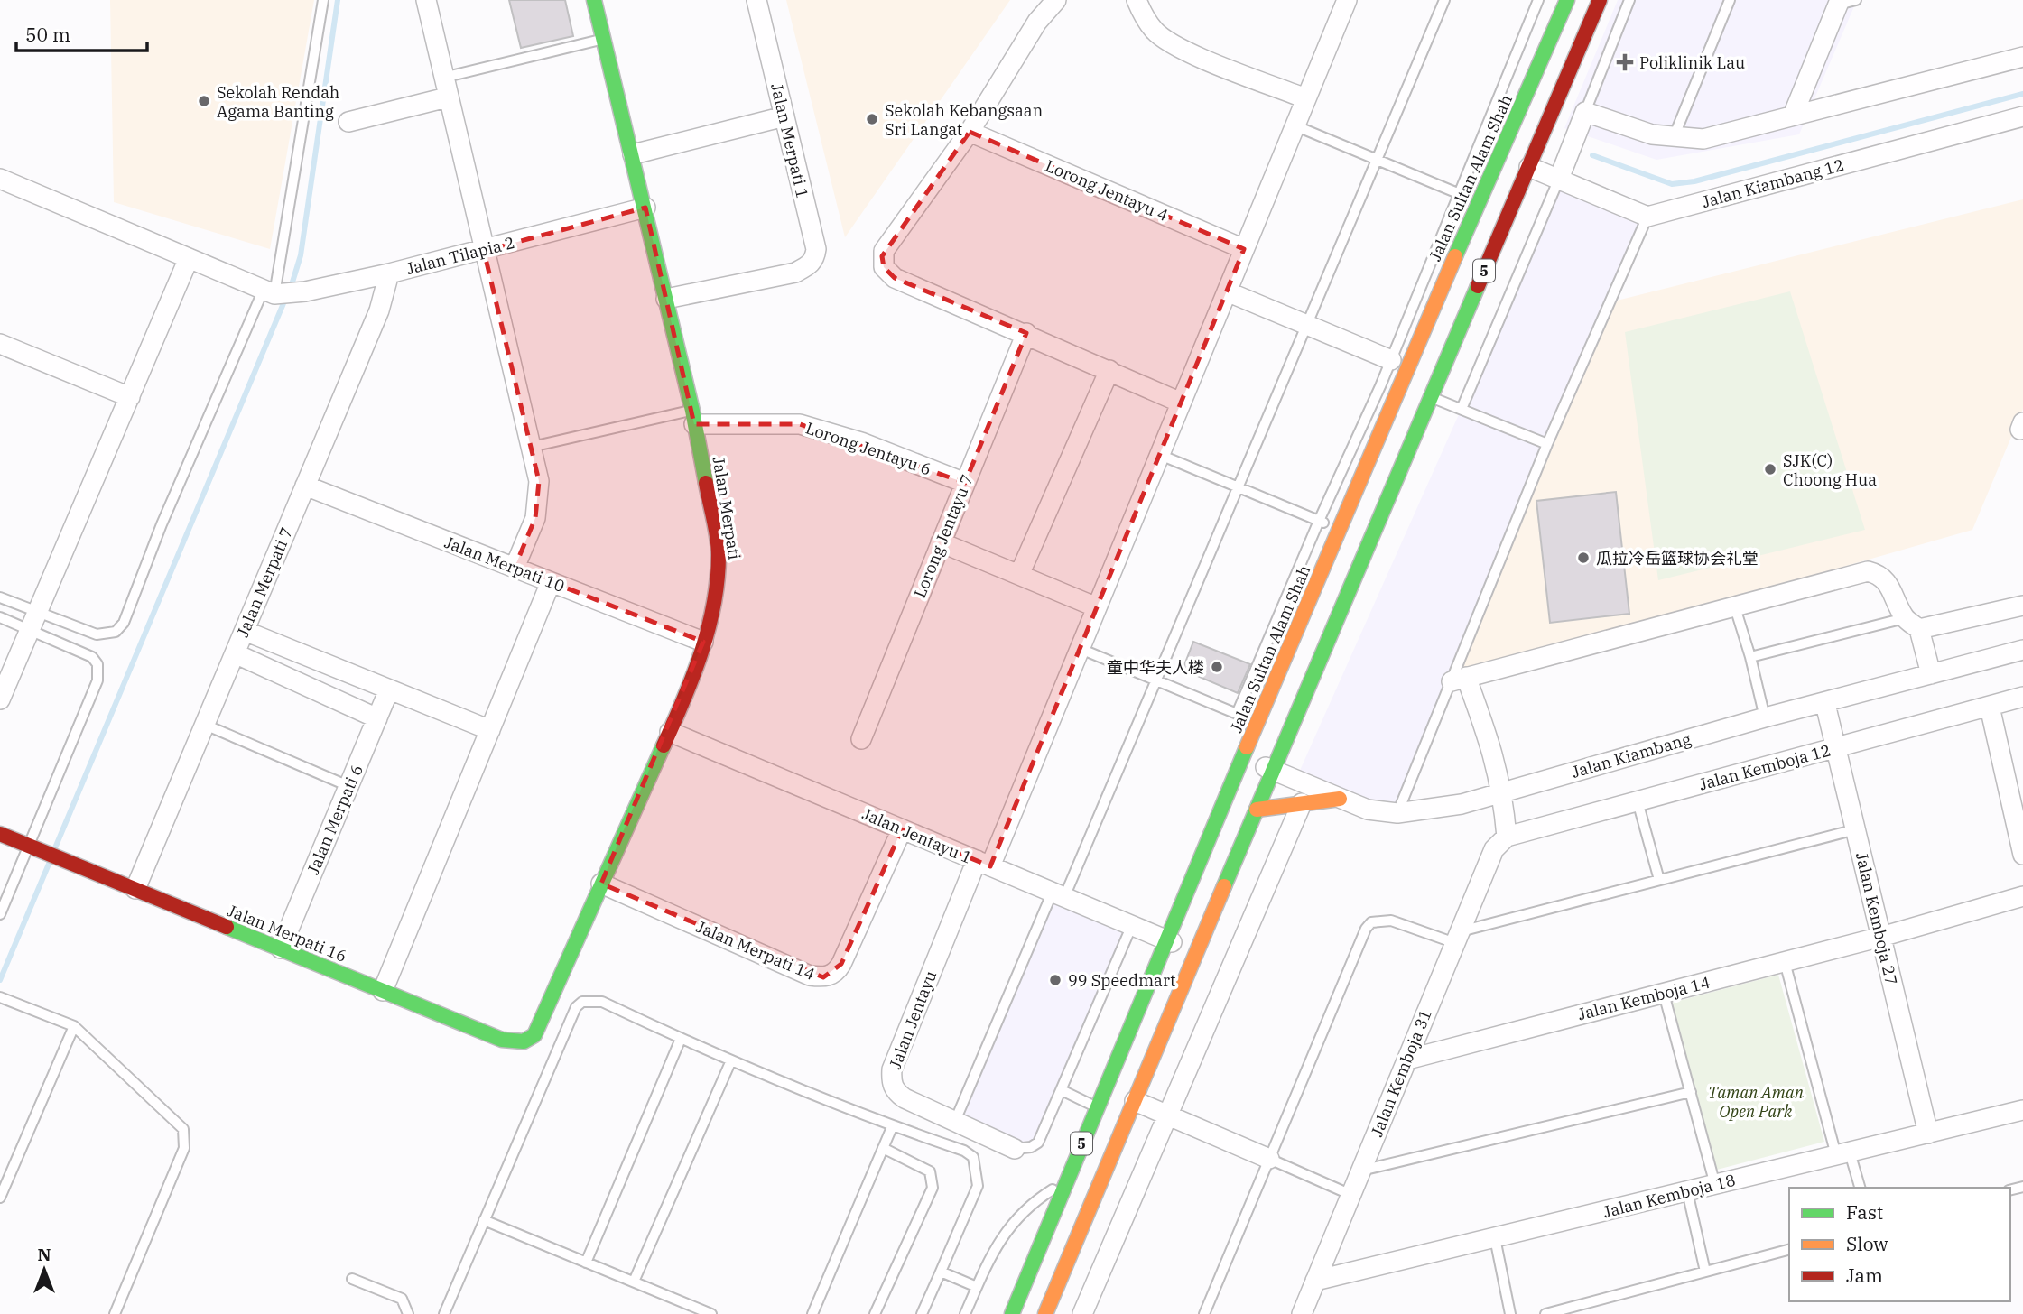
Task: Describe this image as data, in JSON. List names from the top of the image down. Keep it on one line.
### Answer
{"streets":{"main road":["Jalan Sultan Alam Shah","5","Jalan Merpati","Jalan Merpati 16"],"street":["Jalan Merpati 1","Jalan Kiambang 12","Lorong Jentayu 4","Jalan Tilapia 2","Lorong Jentayu 6","Lorong Jentayu 7","Jalan Merpati 10","Jalan Merpati 7","Jalan Kiambang","Jalan Kemboja 12","Jalan Merpati 6","Jalan Jentayu 1","Jalan Kemboja 27","Jalan Merpati 14","Jalan Kemboja 14","Jalan Jentayu","Jalan Kemboja 31","Jalan Kemboja 18"]},"crossings":[["Jalan Merpati 1","Jalan Merpati"],["Jalan Sultan Alam Shah","Jalan Kiambang"],["Jalan Sultan Alam Shah","Jalan Jentayu 1"],["Lorong Jentayu 4","Jalan Jentayu"],["Jalan Tilapia 2","Jalan Merpati"],["Jalan Tilapia 2","Jalan Merpati 7"],["5","Jalan Kiambang"],["5","Jalan Jentayu 1"],["Lorong Jentayu 6","Jalan Merpati"],["Lorong Jentayu 6","Lorong Jentayu 7"],["Jalan Merpati","Jalan Merpati 10"],["Jalan Merpati","Jalan Jentayu 1"],["Jalan Merpati","Jalan Merpati 16"],["Jalan Merpati","Jalan Merpati 14"],["Jalan Merpati 10","Jalan Merpati 7"],["Jalan Merpati 7","Jalan Merpati 16"],["Jalan Kiambang","Jalan Kemboja 27"],["Jalan Kemboja 12","Jalan Kemboja 27"],["Jalan Kemboja 12","Jalan Kemboja 31"],["Jalan Merpati 6","Jalan Merpati 16"],["Jalan Jentayu 1","Jalan Merpati 14"],["Jalan Jentayu 1","Jalan Jentayu"],["Jalan Kemboja 27","Jalan Kemboja 14"],["Jalan Kemboja 27","Jalan Kemboja 18"],["Jalan Kemboja 14","Jalan Kemboja 31"],["Jalan Kemboja 31","Jalan Kemboja 18"]],"parks":["Taman Aman Open Park"],"places":{"health":["Poliklinik Lau"],"other":["Sekolah Rendah Agama Banting","Sekolah Kebangsaan Sri Langat","SJK(C) Choong Hua","瓜拉冷岳篮球协会礼堂","童中华夫人楼","99 Speedmart"]},"legend":["Fast","Slow","Jam"],"scale_bar":"50 m","north":"top"}
